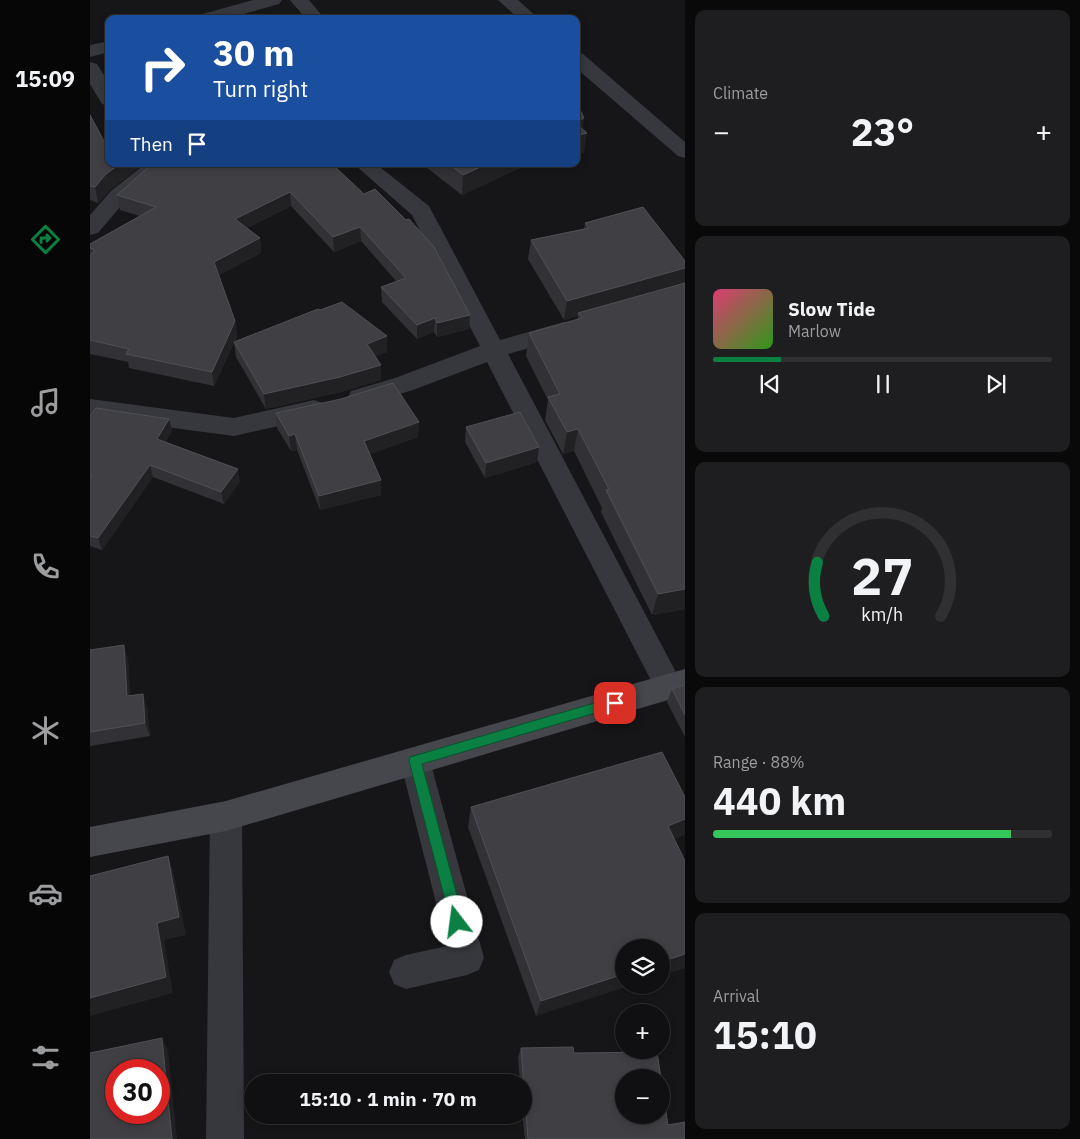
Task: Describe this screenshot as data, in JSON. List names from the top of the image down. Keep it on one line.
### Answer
{"page":{"tabs":"15:09","tile":["Climate",["Range · 88%","440 km"],["Arrival","15:10"]],"turn":["30 m","Turn right"],"heat":["−","23°","+"],"then":"Then","song":["Slow Tide","Marlow"],"map_buttons":["+","−"],"limit":"30","trip":"15:10 · 1 min · 70 m","gauge":["27","km/h"]}}
